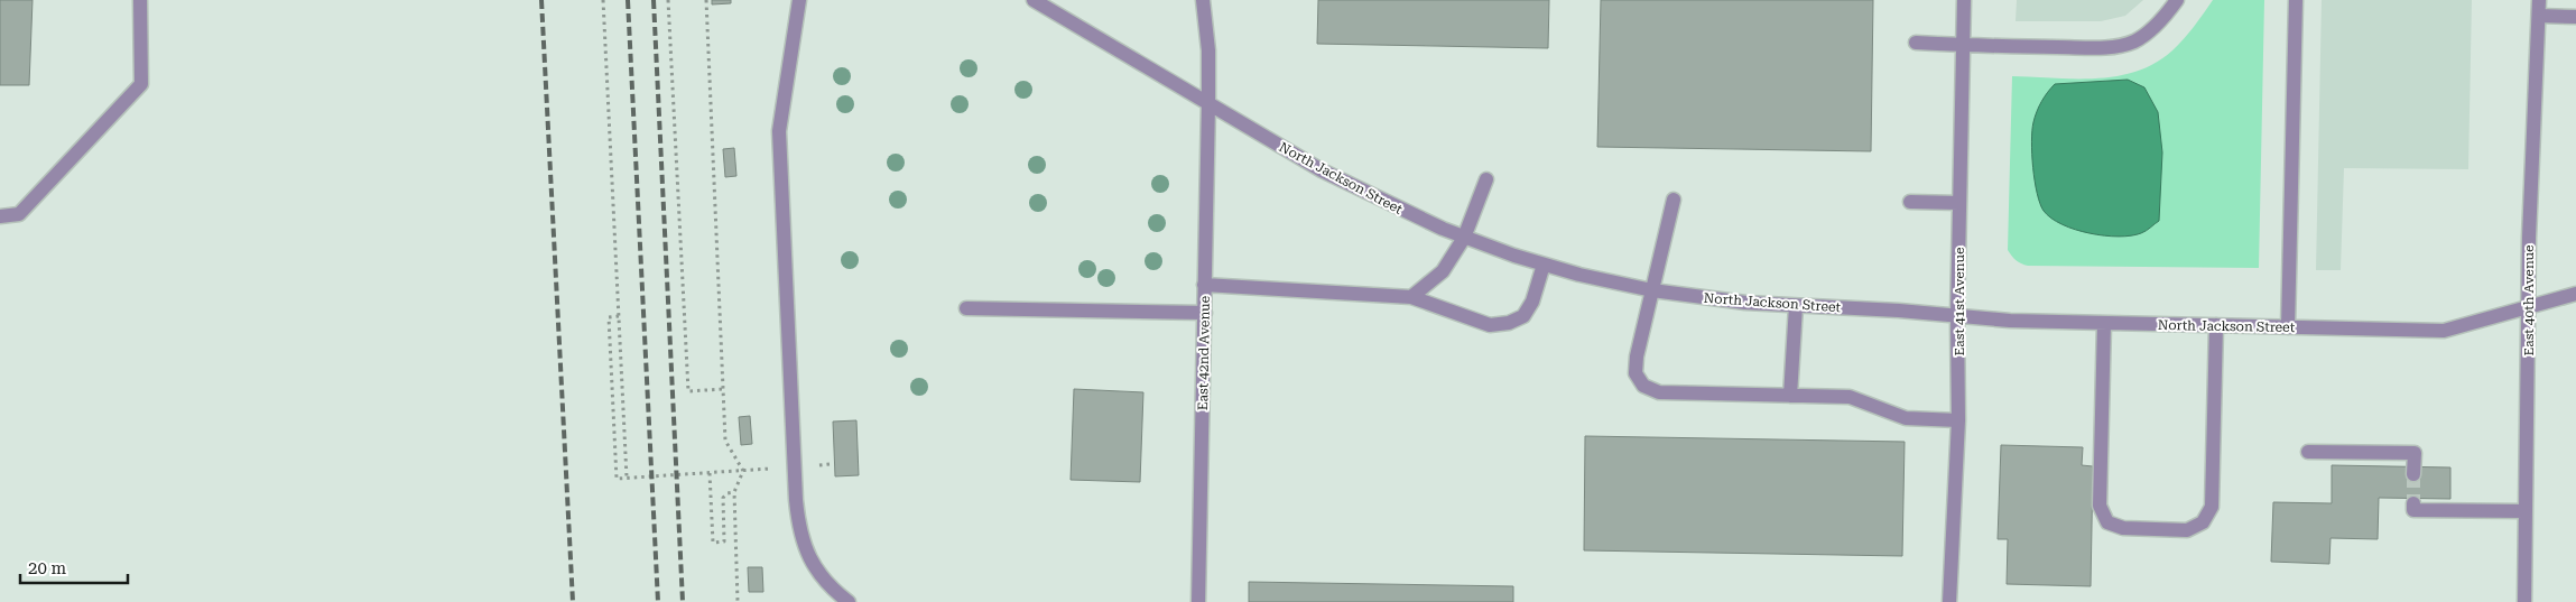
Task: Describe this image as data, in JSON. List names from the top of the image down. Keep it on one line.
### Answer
{"streets":{"street":["North Jackson Street","East 40th Avenue","East 41st Avenue","East 42nd Avenue"]},"crossings":[["North Jackson Street","East 40th Avenue"],["North Jackson Street","East 41st Avenue"],["North Jackson Street","East 42nd Avenue"]],"scale_bar":"20 m"}
